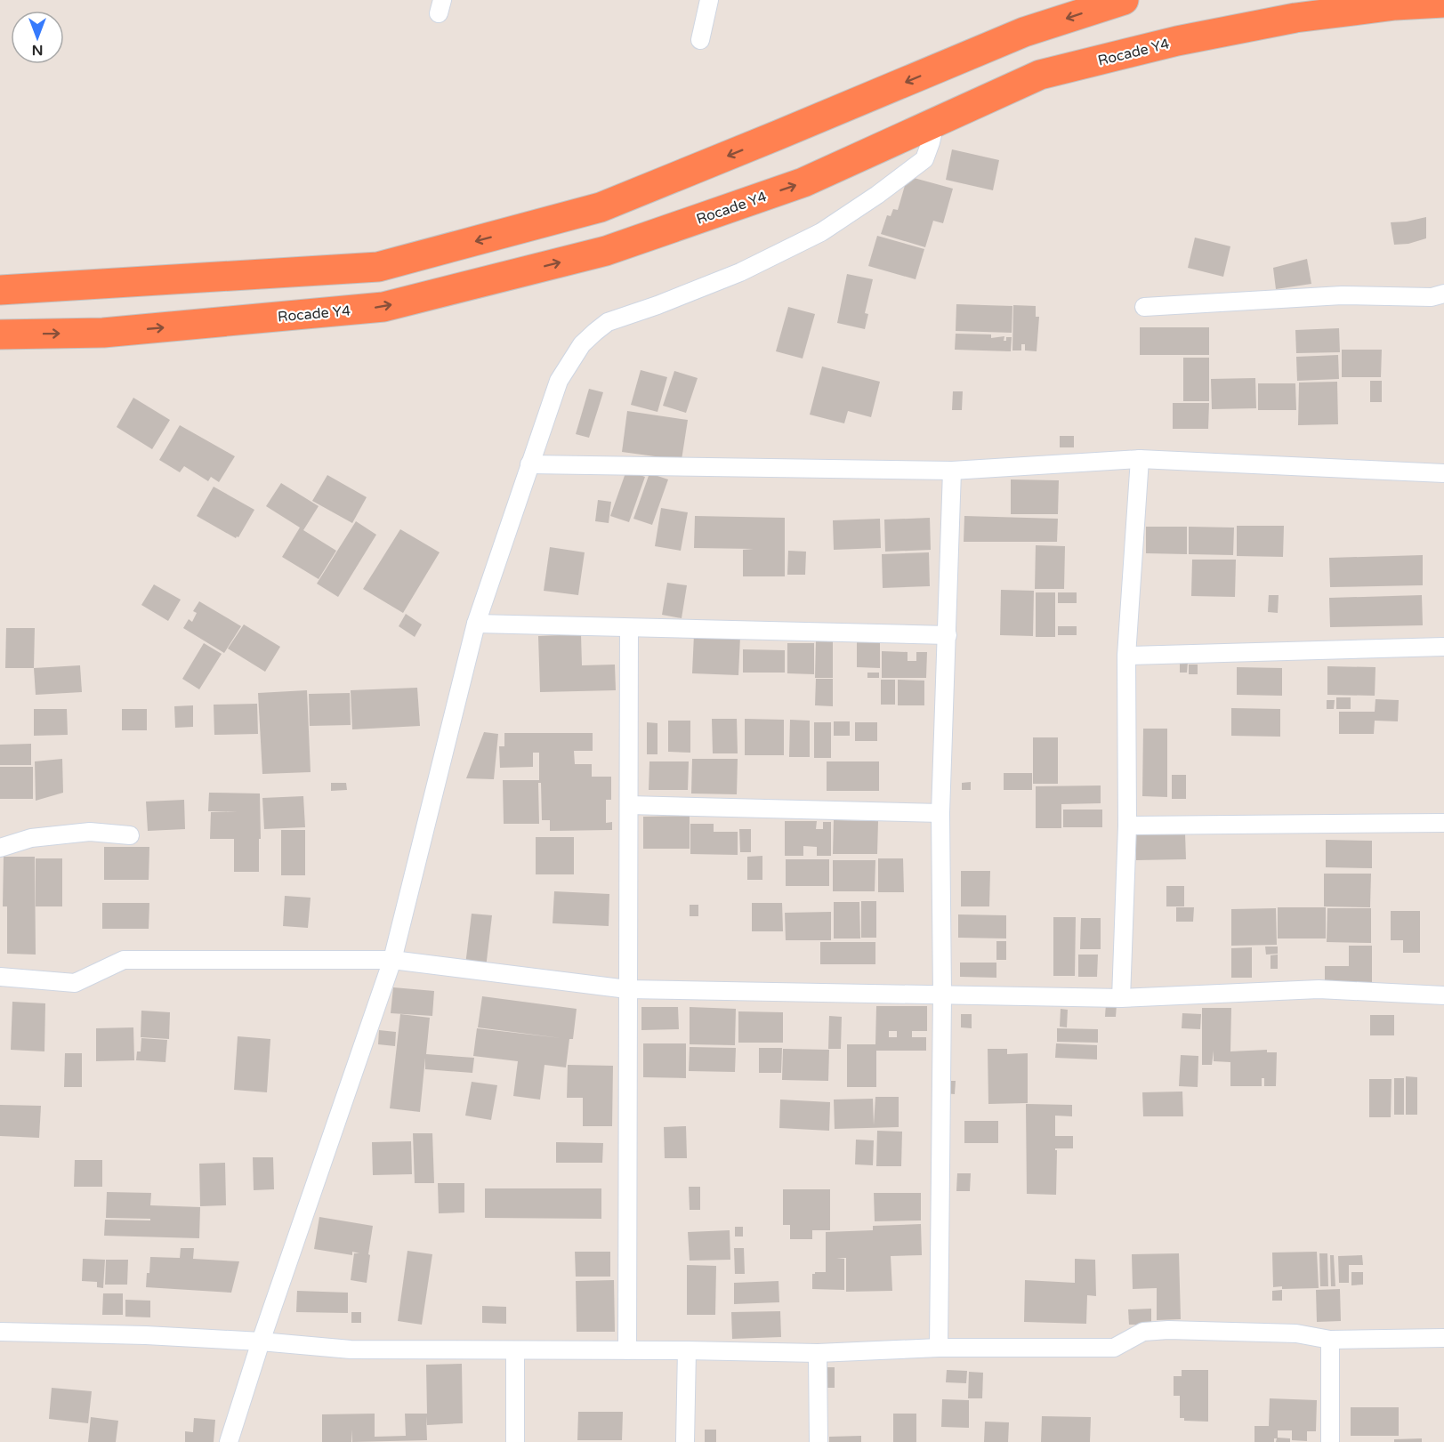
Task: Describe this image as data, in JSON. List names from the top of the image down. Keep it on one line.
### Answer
{"streets":{"highway":["Rocade Y4"]},"north":"bottom"}
